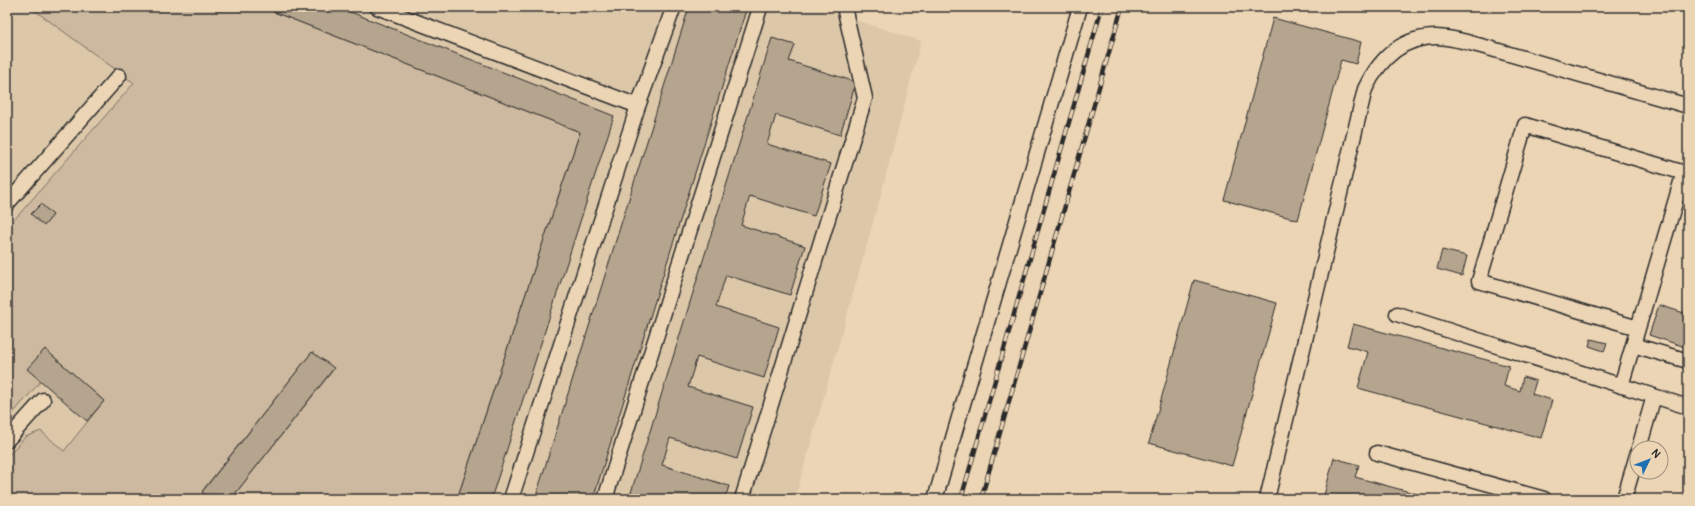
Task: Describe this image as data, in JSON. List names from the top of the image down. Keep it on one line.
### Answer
{"north":"top right"}
